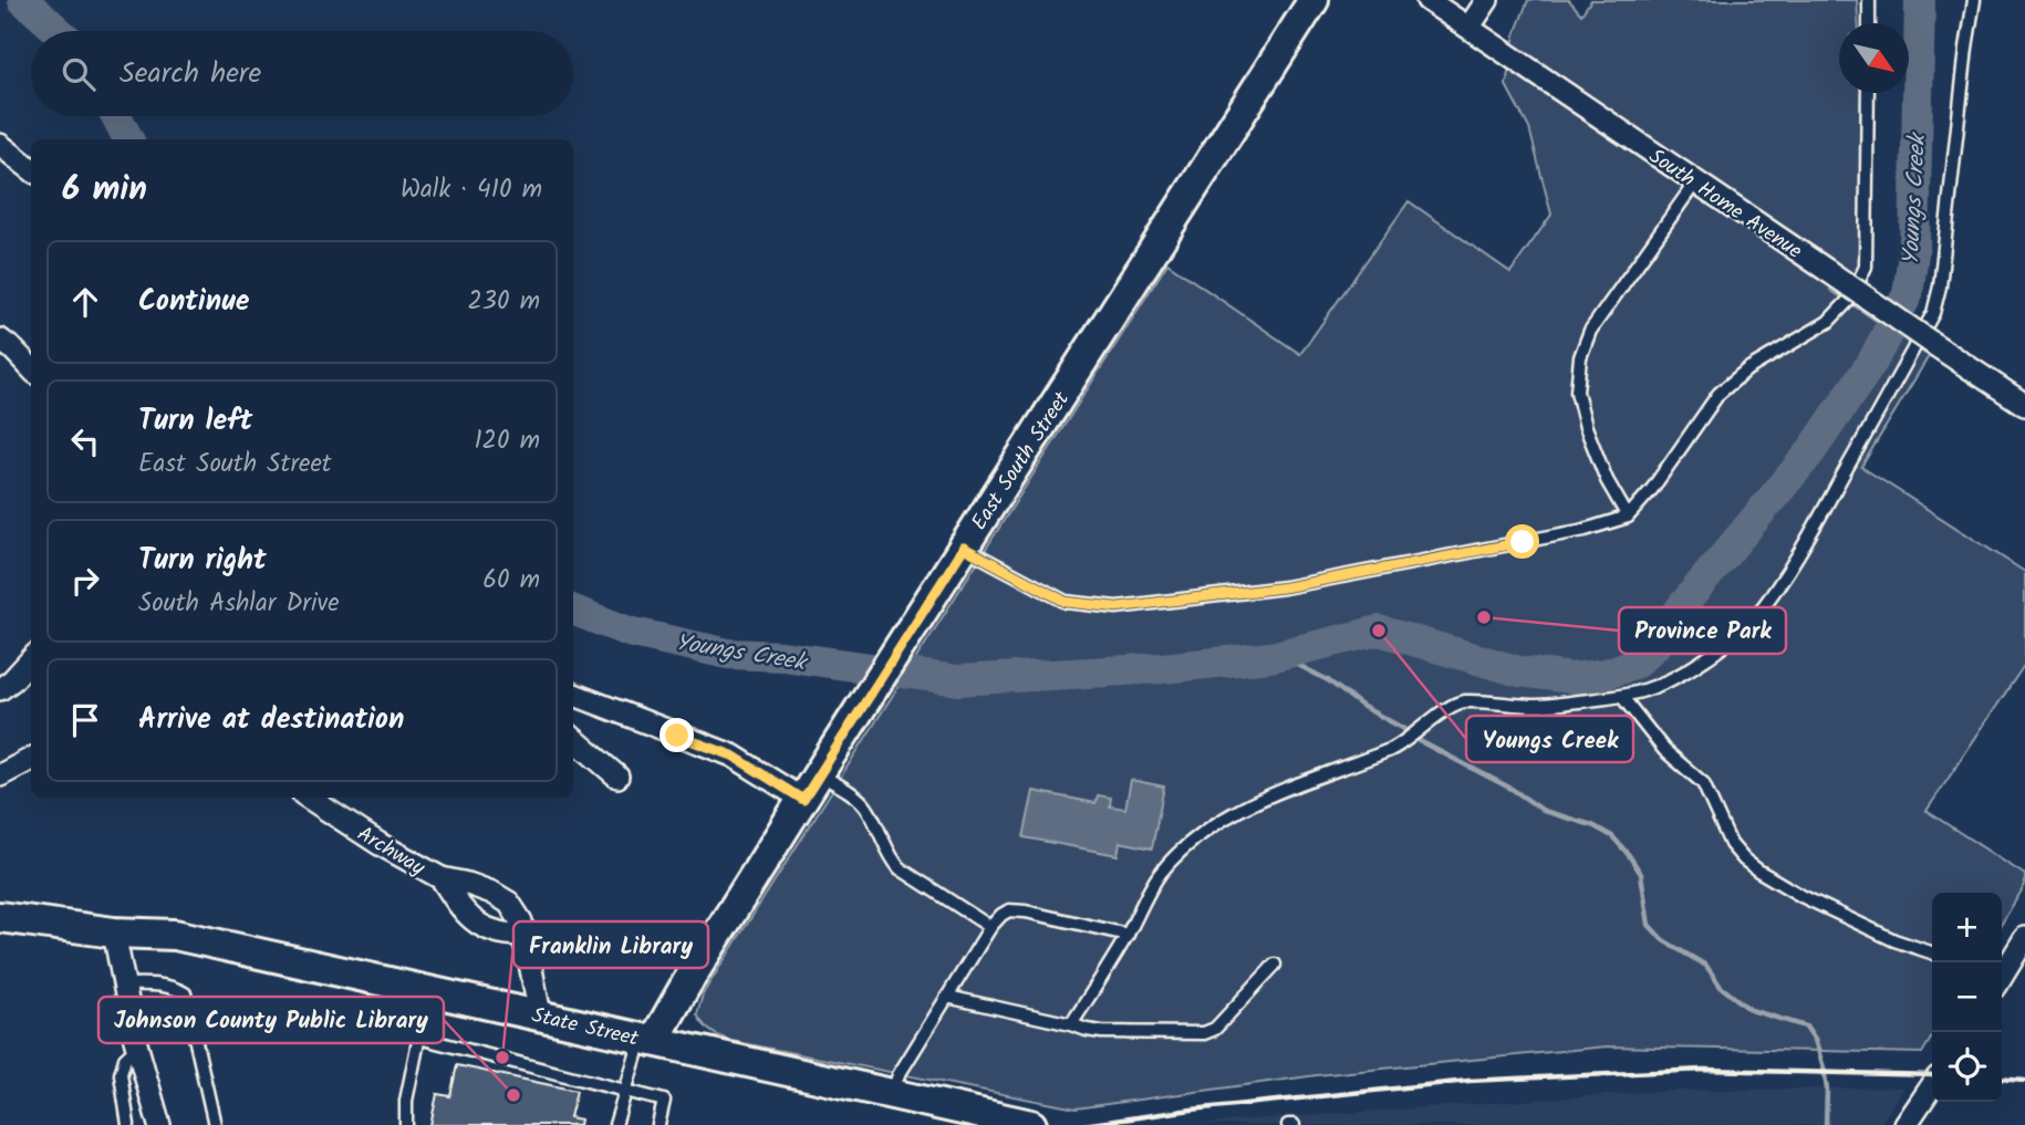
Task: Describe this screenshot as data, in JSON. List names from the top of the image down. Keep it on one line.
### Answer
{"streets":{"street":["South Home Avenue","East South Street","Archway","State Street"]},"crossings":[["East South Street","State Street"],["Archway","State Street"]],"water":["Youngs Creek"],"places":["Province Park","Youngs Creek","Franklin Library","Johnson County Public Library"],"north":"bottom right","page":{"search":"Search here","heading":["6 min","Walk · 410 m"],"list":[["Continue","230 m"],["Turn left","East South Street","120 m"],["Turn right","South Ashlar Drive","60 m"],"Arrive at destination"],"map_buttons":["+","−"]}}
